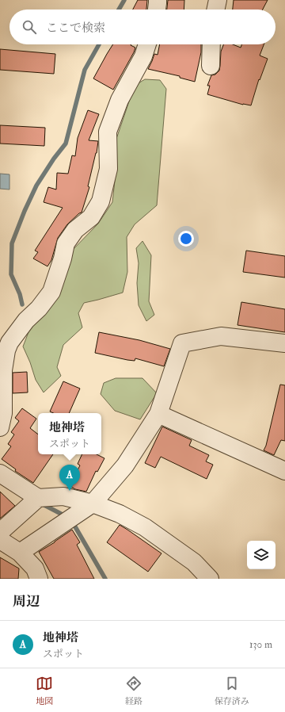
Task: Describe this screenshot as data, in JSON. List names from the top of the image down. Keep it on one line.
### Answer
{"page":{"search":"ここで検索","popup":["地神塔","スポット"],"pins":"A","heading":"周辺","list":[{"mark":"A","name":"地神塔","note":"スポット","value":"130 m"}],"nav":["地図","経路","保存済み"]}}
